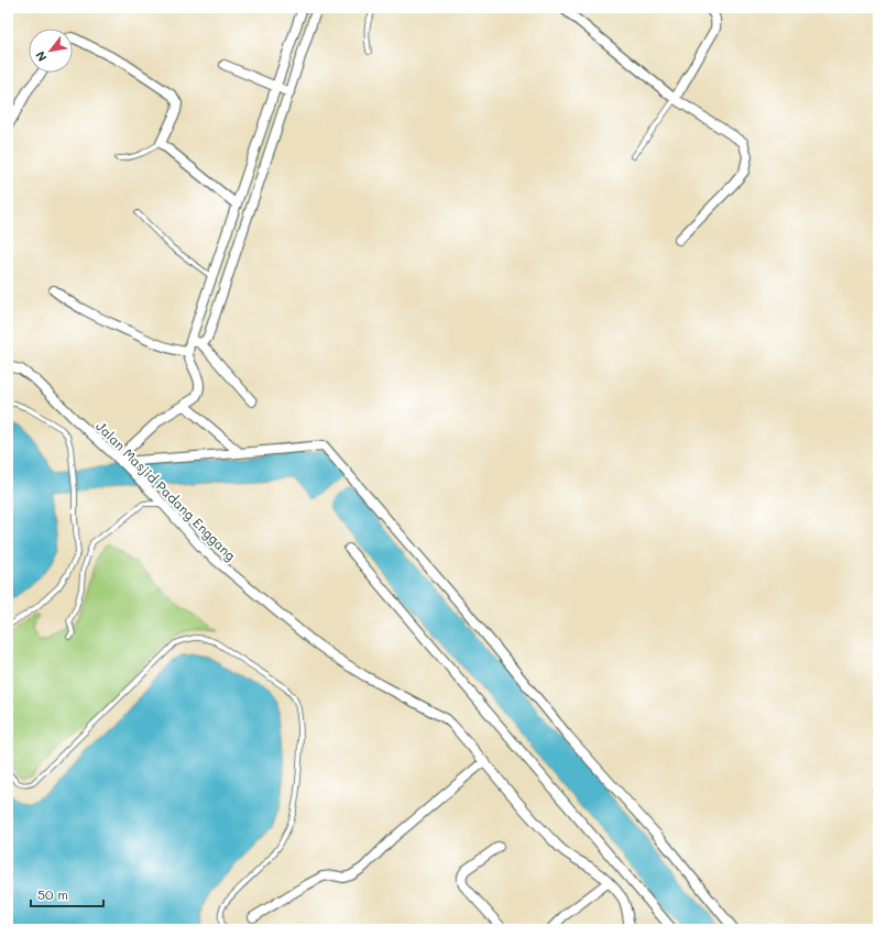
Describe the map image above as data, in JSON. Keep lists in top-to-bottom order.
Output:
{
  "streets": {
    "street": ["Jalan Masjid Padang Enggang"]
  },
  "scale_bar": "50 m",
  "north": "bottom left"
}
